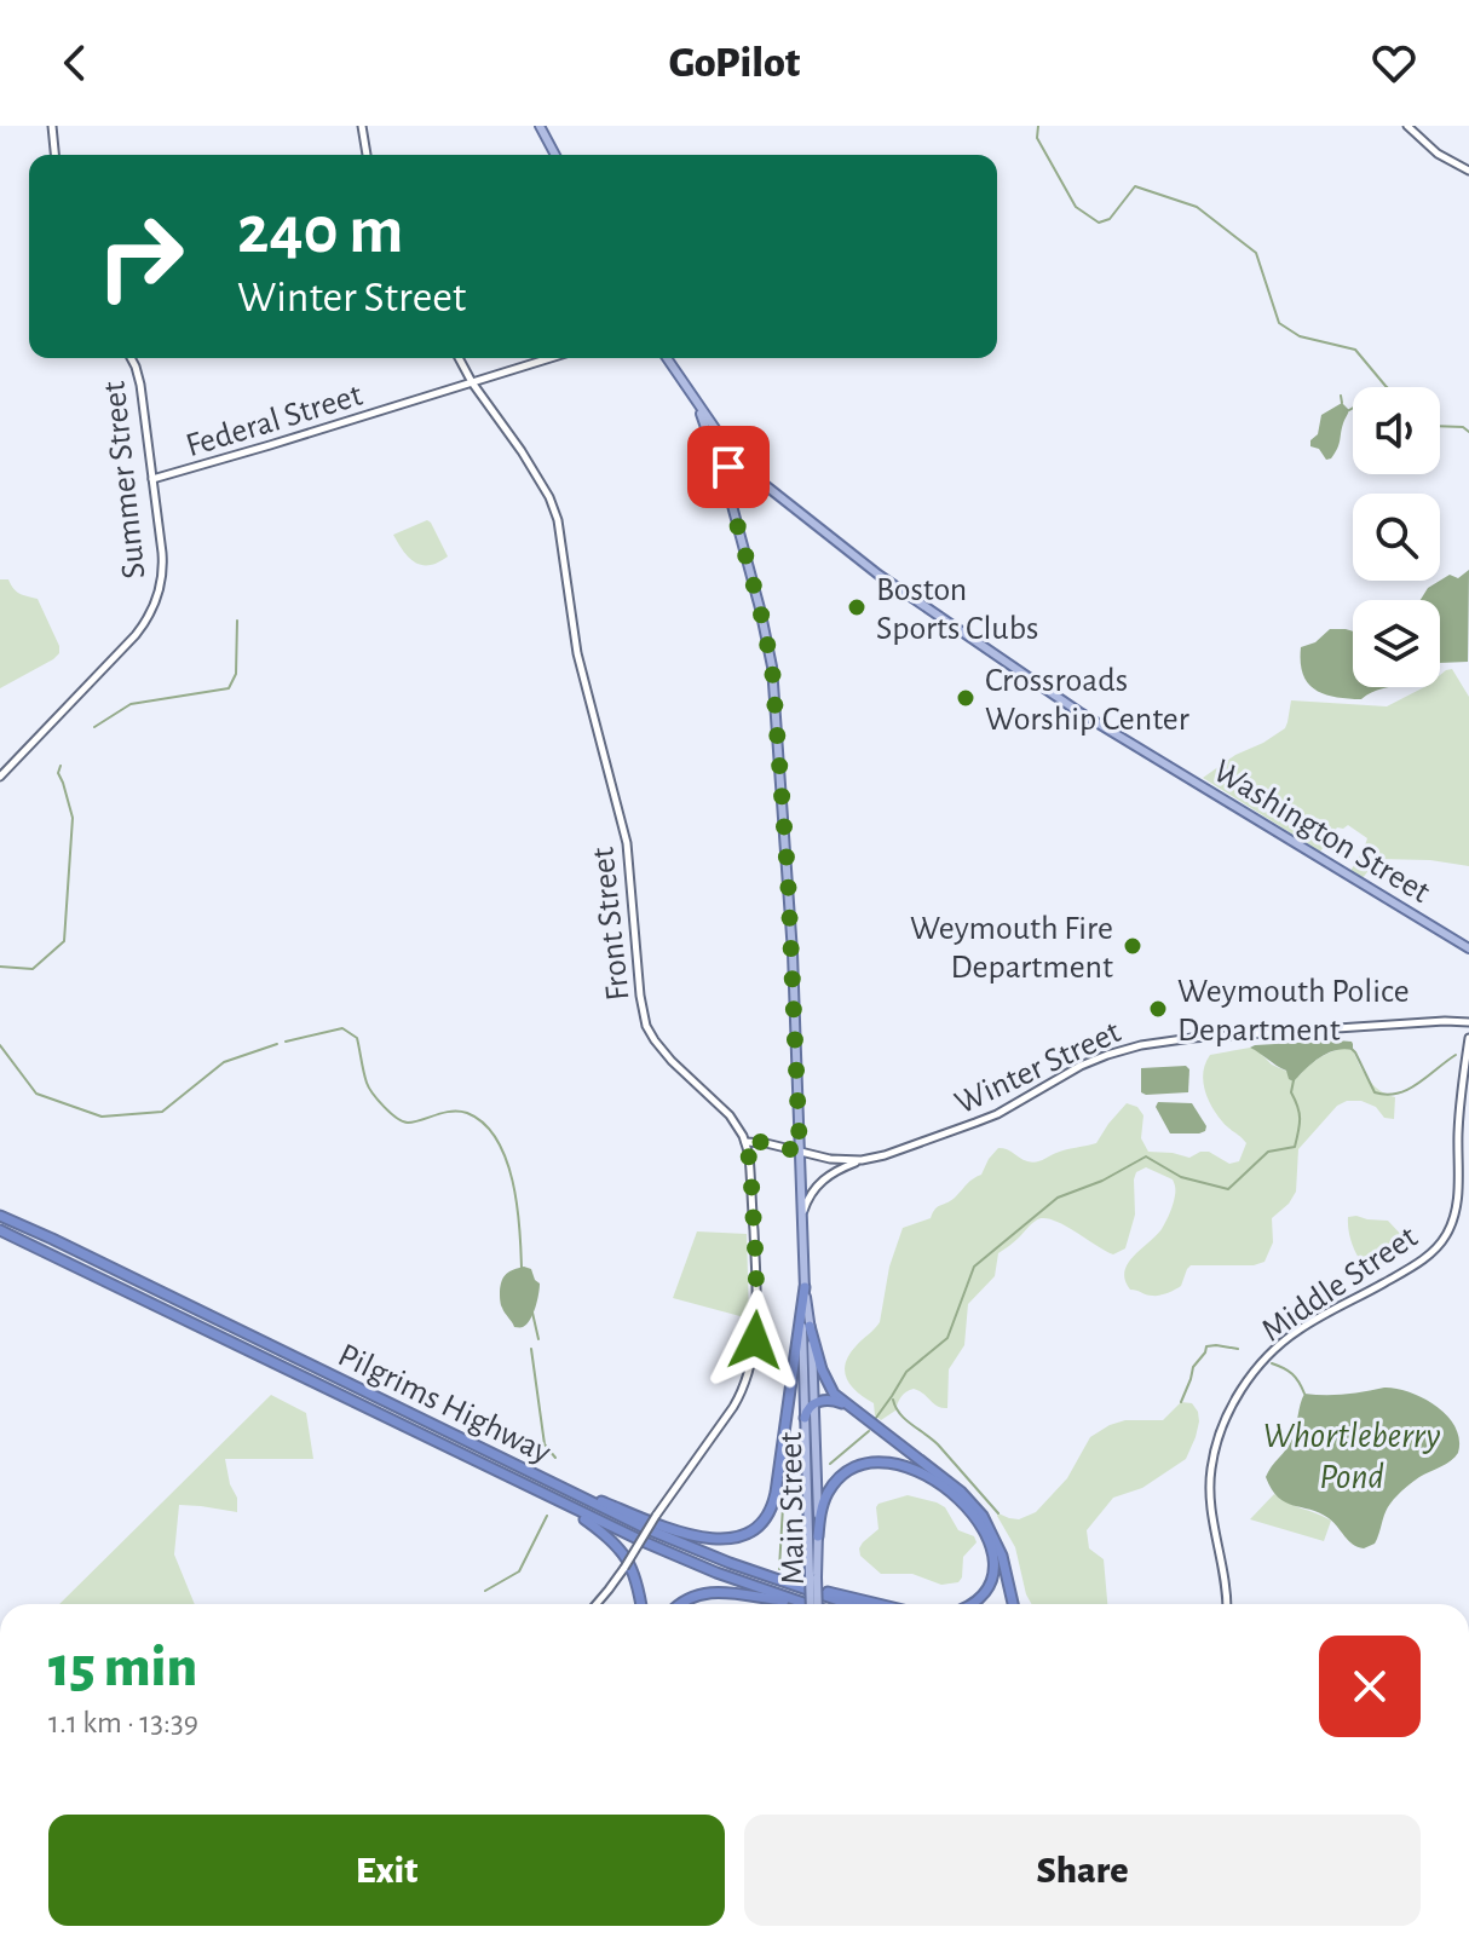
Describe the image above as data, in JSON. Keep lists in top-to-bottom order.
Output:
{
  "streets": {
    "highway": ["Pilgrims Highway"],
    "main road": ["Washington Street", "Main Street"],
    "street": [
      "Federal Street",
      "Summer Street",
      "Front Street",
      "Winter Street",
      "Middle Street"
    ]
  },
  "crossings": [
    ["Federal Street", "Summer Street"],
    ["Federal Street", "Front Street"],
    ["Washington Street", "Main Street"],
    ["Front Street", "Winter Street"],
    ["Winter Street", "Main Street"]
  ],
  "water": ["Whortleberry Pond"],
  "places": [
    "Boston Sports Clubs",
    "Crossroads Worship Center",
    "Weymouth Fire Department",
    "Weymouth Police Department"
  ],
  "page": {
    "header": "GoPilot",
    "turn": ["240 m", "Winter Street"],
    "heading": ["15 min", "1.1 km · 13:39"],
    "buttons": ["Exit", "Share"]
  }
}
